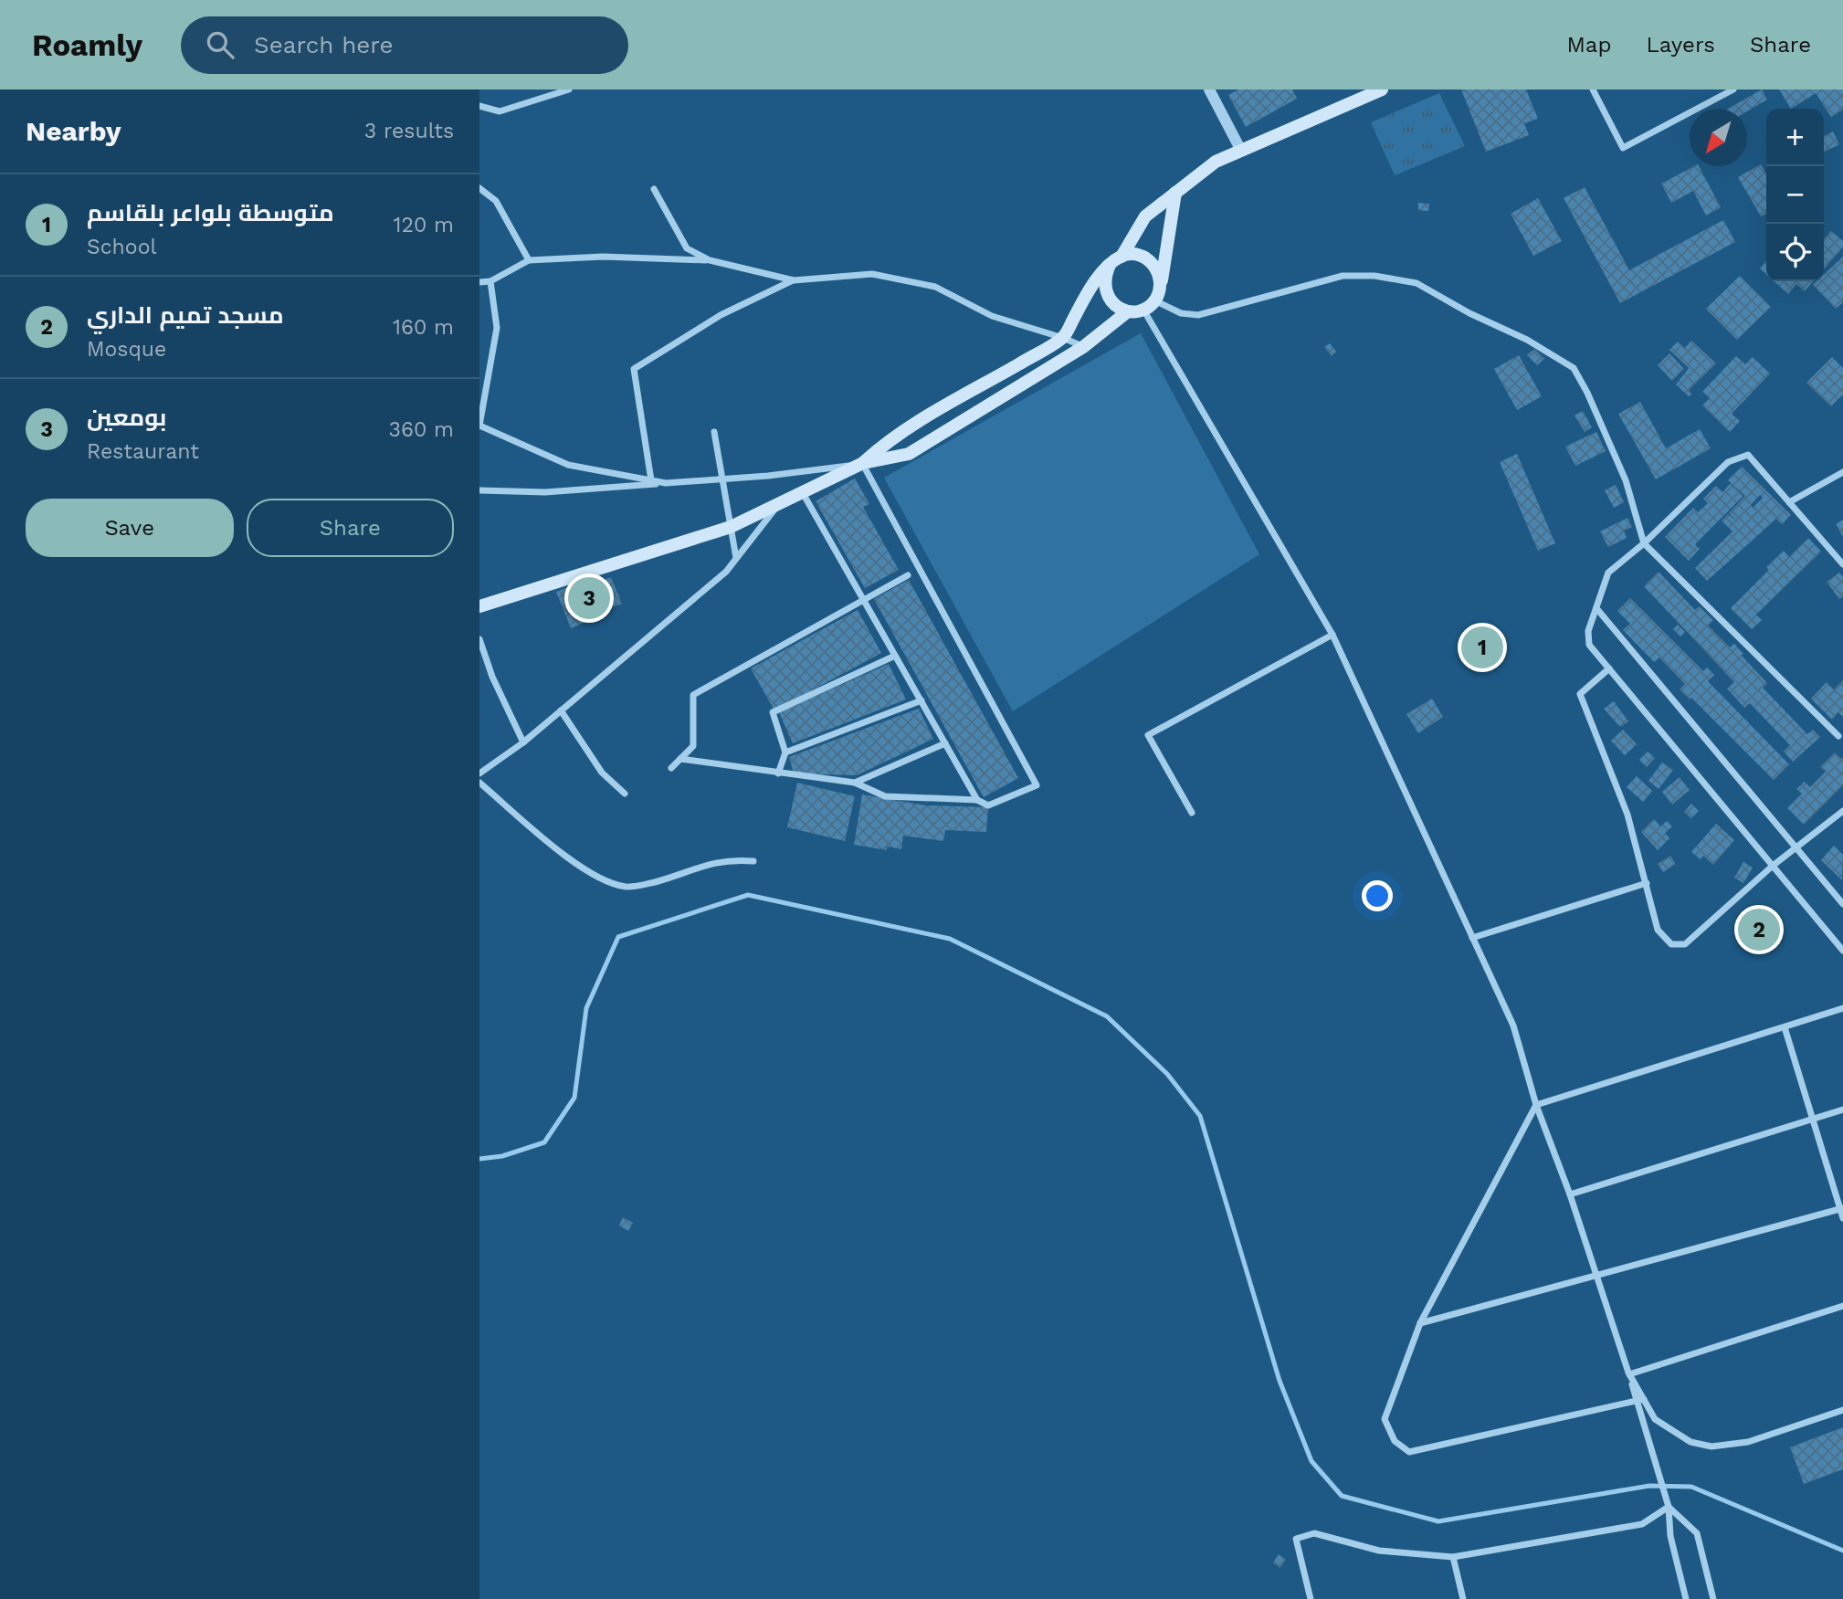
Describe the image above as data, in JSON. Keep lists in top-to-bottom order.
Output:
{
  "north": "bottom left",
  "page": {
    "header": "Roamly",
    "search": "Search here",
    "nav": ["Map", "Layers", "Share"],
    "heading": ["Nearby", "3 results"],
    "map_buttons": ["+", "−"],
    "list": [
      {
        "mark": "1",
        "name": "متوسطة بلواعر بلقاسم",
        "note": "School",
        "value": "120 m"
      },
      {
        "mark": "2",
        "name": "مسجد تميم الداري",
        "note": "Mosque",
        "value": "160 m"
      },
      {
        "mark": "3",
        "name": "بومعين",
        "note": "Restaurant",
        "value": "360 m"
      }
    ],
    "buttons": ["Save", "Share"],
    "pins": ["3", "1", "2"]
  }
}
